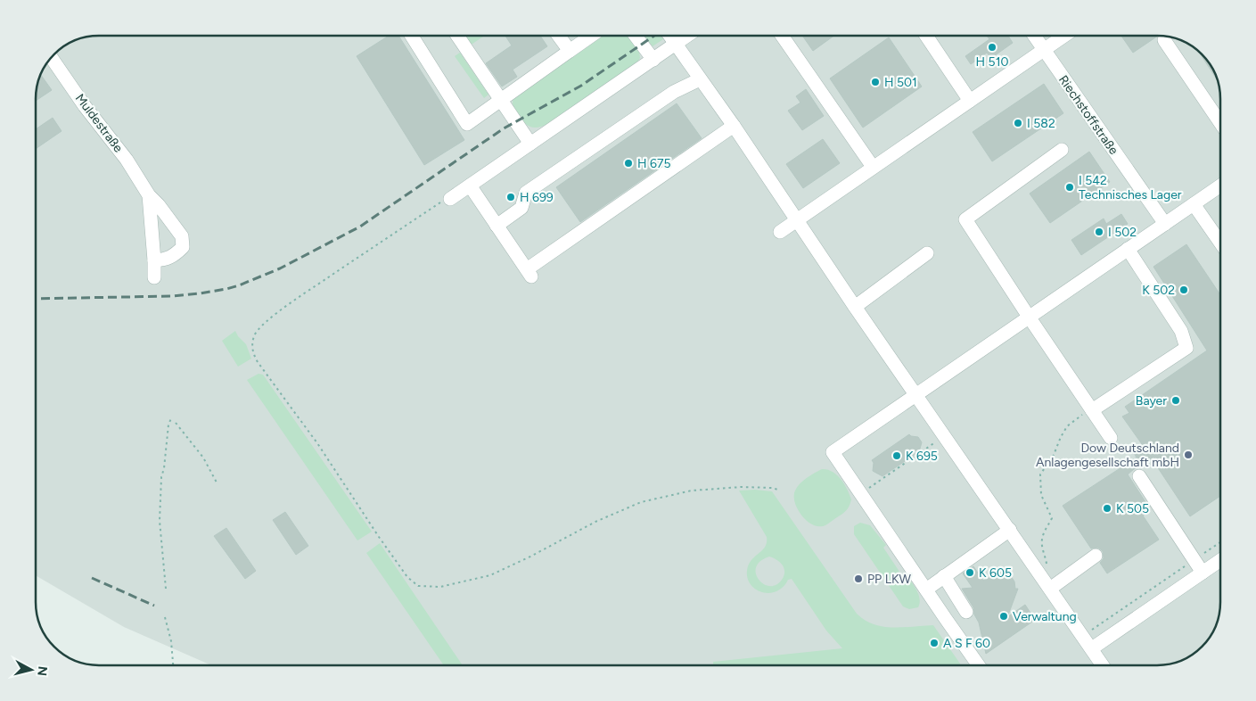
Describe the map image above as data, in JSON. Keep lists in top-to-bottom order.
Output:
{
  "streets": {
    "street": ["Riechstoffstraße", "Muldestraße"]
  },
  "places": [
    "H 510",
    "H 501",
    "I 582",
    "H 675",
    "I 542 Technisches Lager",
    "H 699",
    "I 502",
    "K 502",
    "Bayer",
    "Dow Deutschland Anlagengesellschaft mbH",
    "K 695",
    "K 505",
    "K 605",
    "PP LKW",
    "Verwaltung",
    "A S F 60"
  ],
  "north": "right"
}
